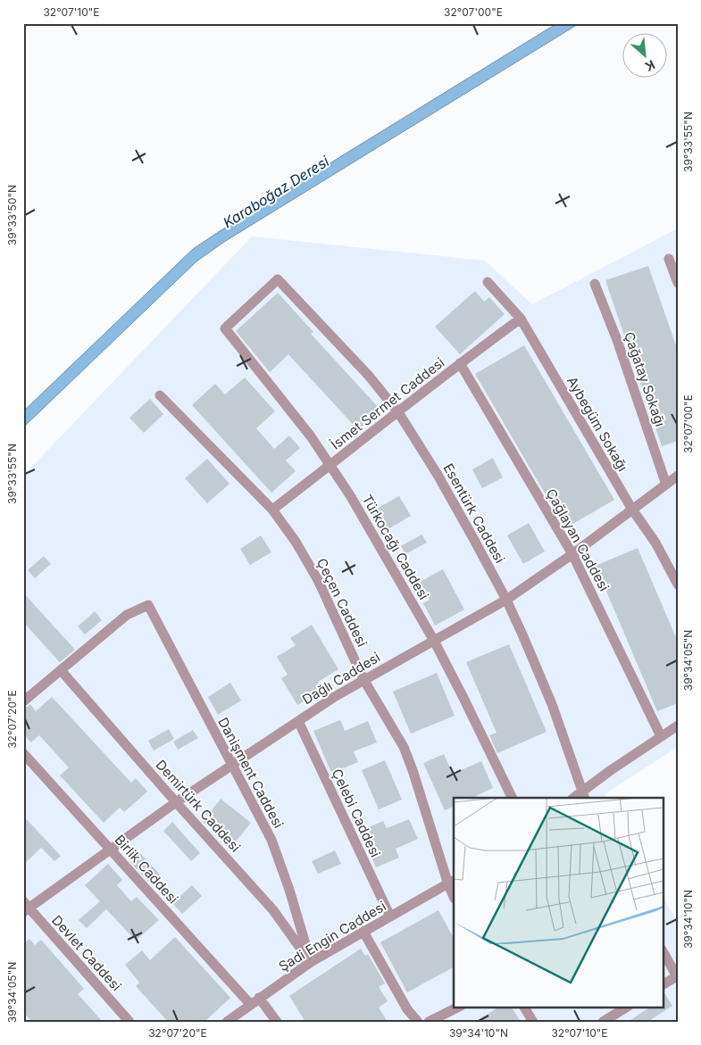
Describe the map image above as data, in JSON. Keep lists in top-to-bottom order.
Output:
{
  "streets": {
    "street": [
      "Çağatay Sokağı",
      "İsmet Sermet Caddesi",
      "Aybegüm Sokağı",
      "Esentürk Caddesi",
      "Çağlayan Caddesi",
      "Türkocağı Caddesi",
      "Çeçen Caddesi",
      "Dağlı Caddesi",
      "Danişment Caddesi",
      "Demirtürk Caddesi",
      "Çelebi Caddesi",
      "Birlik Caddesi",
      "Şadi Engin Caddesi",
      "Devlet Caddesi"
    ]
  },
  "crossings": [
    ["Çağatay Sokağı", "Dağlı Caddesi"],
    ["İsmet Sermet Caddesi", "Aybegüm Sokağı"],
    ["İsmet Sermet Caddesi", "Esentürk Caddesi"],
    ["İsmet Sermet Caddesi", "Çağlayan Caddesi"],
    ["İsmet Sermet Caddesi", "Türkocağı Caddesi"],
    ["İsmet Sermet Caddesi", "Çeçen Caddesi"],
    ["Aybegüm Sokağı", "Dağlı Caddesi"],
    ["Esentürk Caddesi", "Türkocağı Caddesi"],
    ["Esentürk Caddesi", "Dağlı Caddesi"],
    ["Çağlayan Caddesi", "Dağlı Caddesi"],
    ["Türkocağı Caddesi", "Dağlı Caddesi"],
    ["Çeçen Caddesi", "Dağlı Caddesi"],
    ["Çeçen Caddesi", "Şadi Engin Caddesi"],
    ["Dağlı Caddesi", "Danişment Caddesi"],
    ["Dağlı Caddesi", "Demirtürk Caddesi"],
    ["Dağlı Caddesi", "Çelebi Caddesi"],
    ["Dağlı Caddesi", "Birlik Caddesi"],
    ["Dağlı Caddesi", "Devlet Caddesi"],
    ["Danişment Caddesi", "Demirtürk Caddesi"],
    ["Danişment Caddesi", "Şadi Engin Caddesi"],
    ["Demirtürk Caddesi", "Şadi Engin Caddesi"],
    ["Çelebi Caddesi", "Şadi Engin Caddesi"],
    ["Birlik Caddesi", "Şadi Engin Caddesi"]
  ],
  "water": ["Karaboğaz Deresi"],
  "north": "bottom right",
  "coordinates": [
    "32°07'10\"E",
    "32°07'00\"E",
    "39°33'55\"N",
    "39°33'50\"N",
    "39°34'05\"N",
    "32°07'20\"E",
    "39°34'10\"N"
  ]
}
